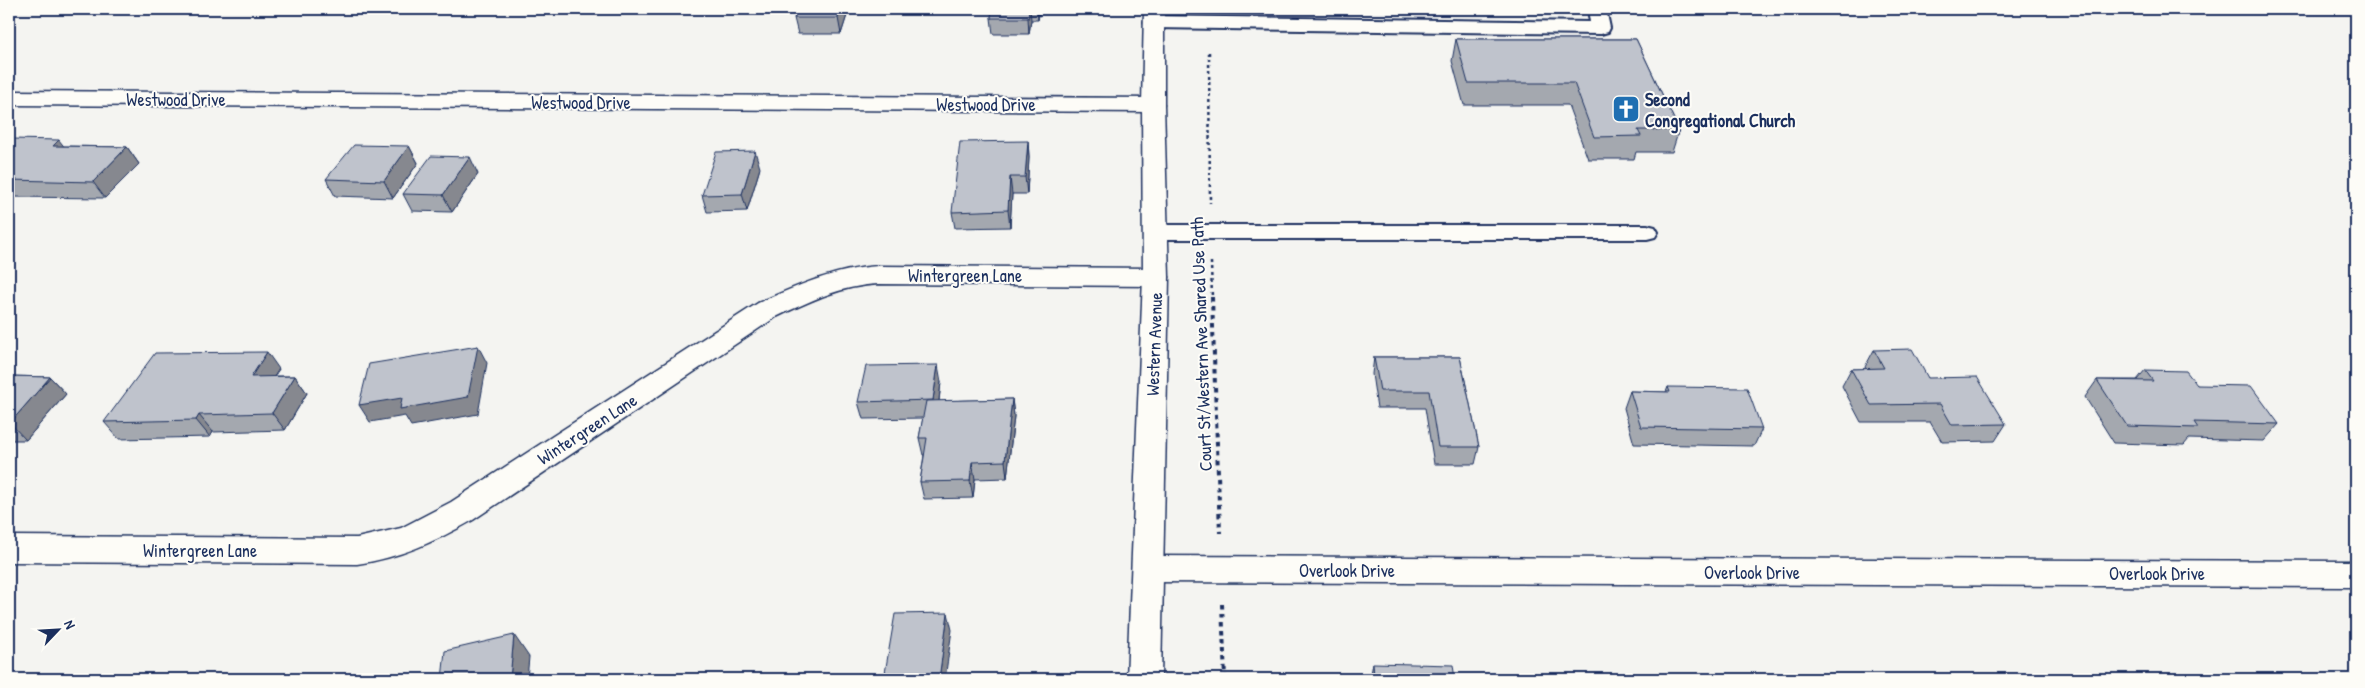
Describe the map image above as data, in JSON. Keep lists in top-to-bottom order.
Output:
{
  "streets": {
    "street": [
      "Westwood Drive",
      "Wintergreen Lane",
      "Western Avenue",
      "Overlook Drive"
    ],
    "path": ["Court St/Western Ave Shared Use Path"]
  },
  "crossings": [
    ["Westwood Drive", "Western Avenue"],
    ["Wintergreen Lane", "Western Avenue"],
    ["Western Avenue", "Overlook Drive"],
    ["Court St/Western Ave Shared Use Path", "Overlook Drive"]
  ],
  "places": {
    "church": ["Second Congregational Church"]
  },
  "north": "top right"
}
